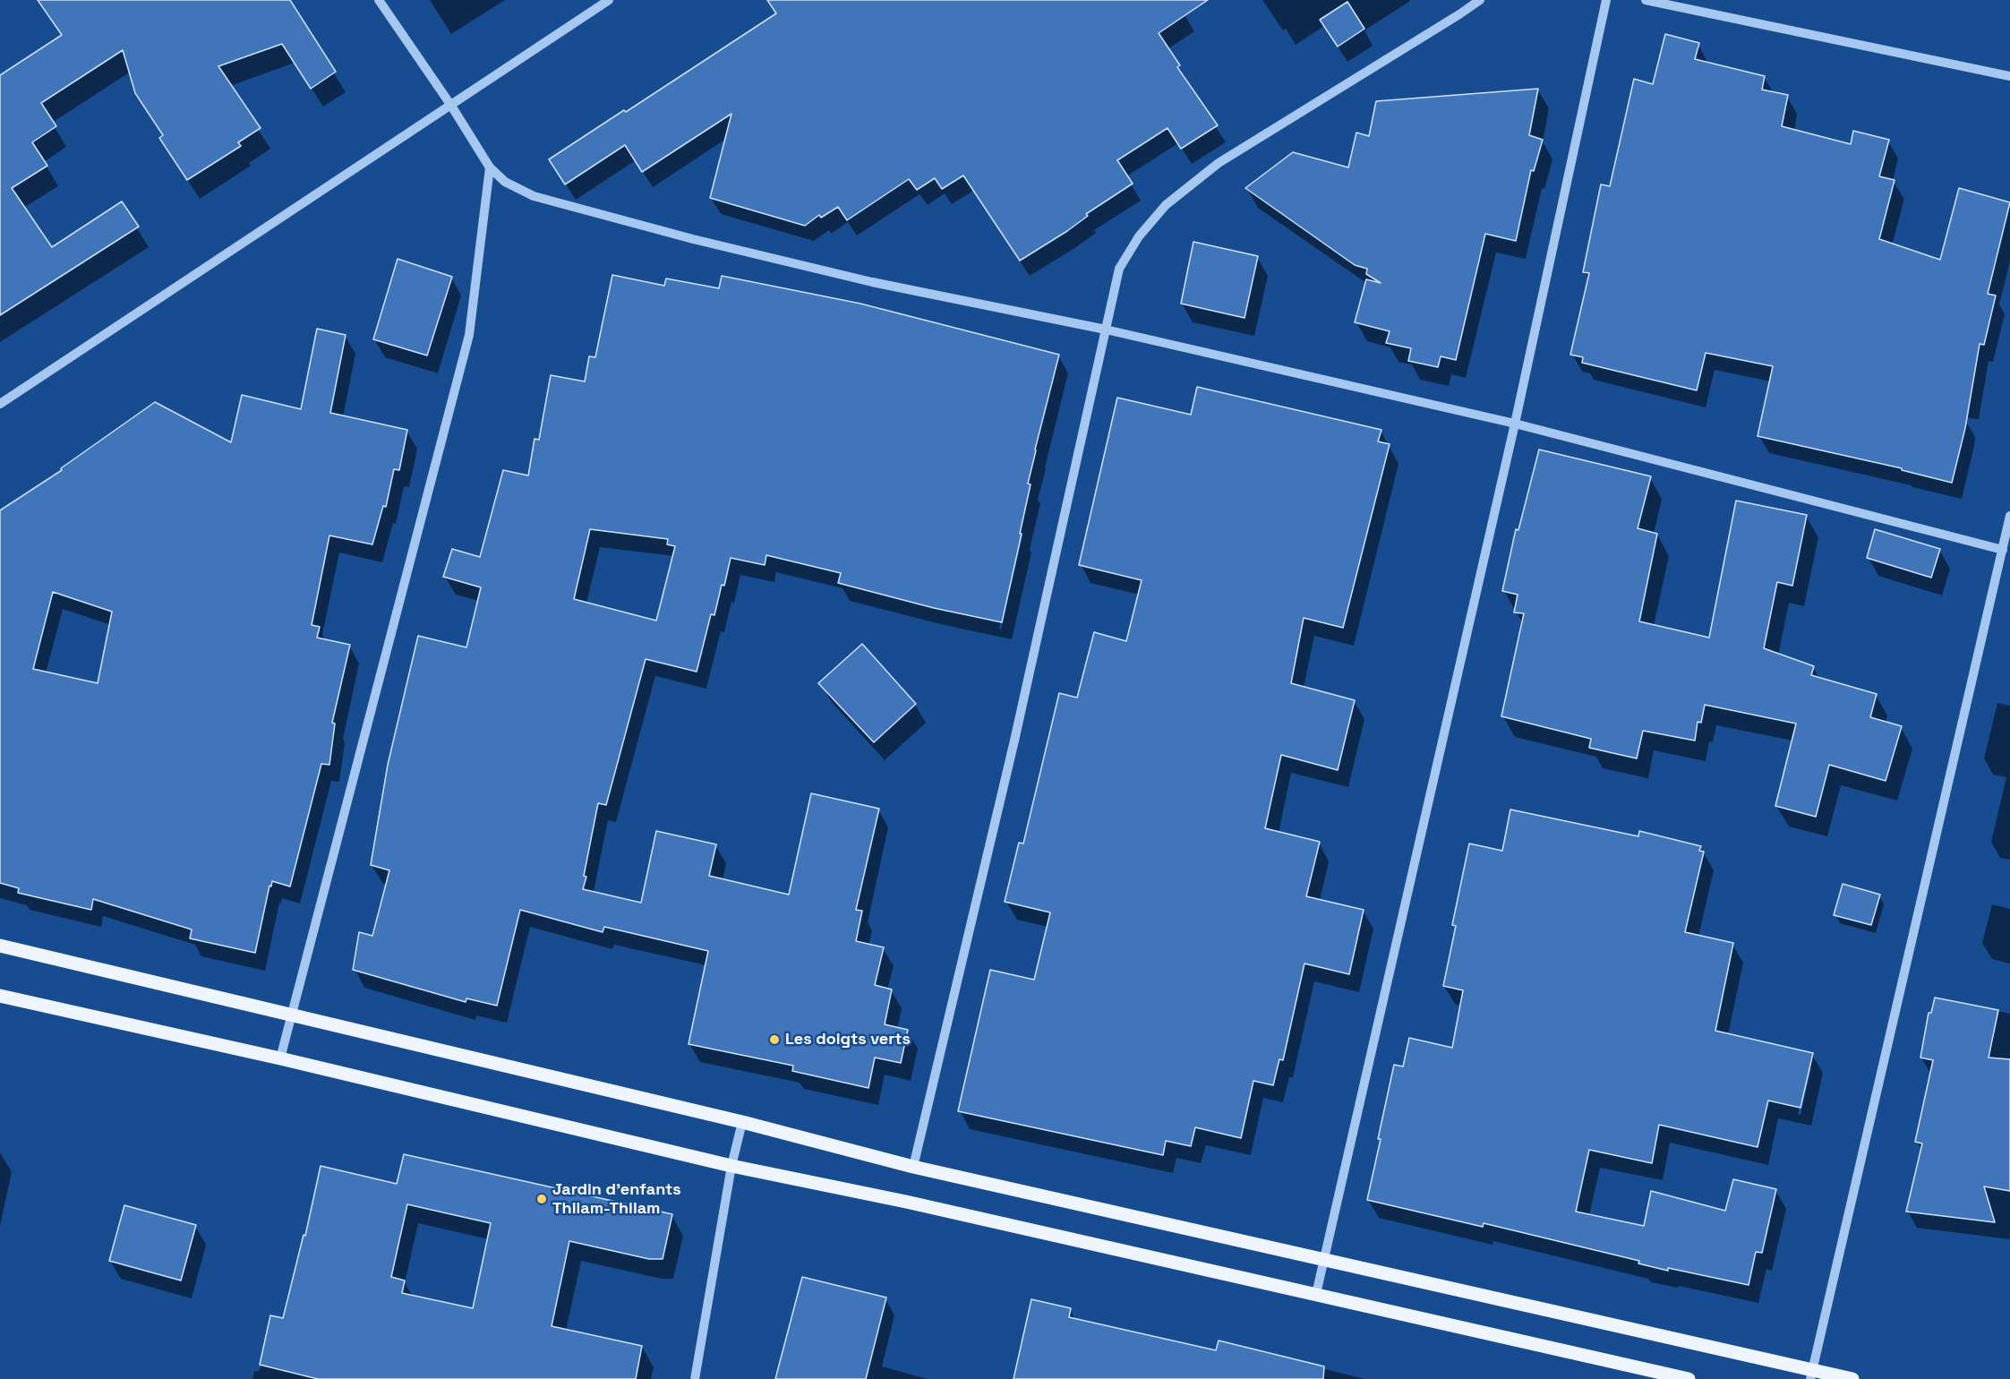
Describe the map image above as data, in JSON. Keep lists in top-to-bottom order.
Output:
{
  "places": ["Les doigts verts", "Jardin d'enfants Thilam-Thilam"]
}
